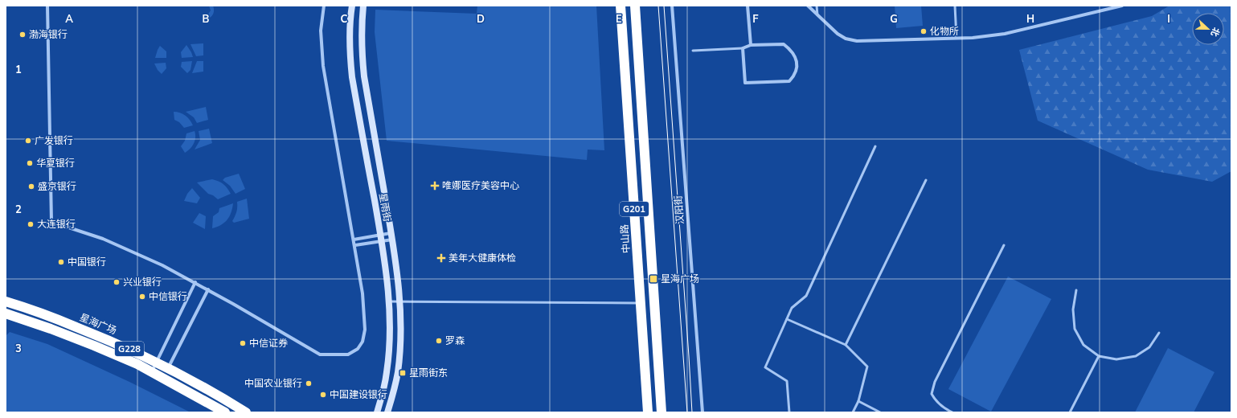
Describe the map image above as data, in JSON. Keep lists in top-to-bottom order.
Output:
{
  "streets": {
    "highway": [
      "G201",
      "中山路",
      "星海广场",
      "G228"
    ],
    "street": ["星雨街", "汉阳街"]
  },
  "places": {
    "other": [
      "化物所",
      "渤海银行",
      "广发银行",
      "华夏银行",
      "盛京银行",
      "大连银行",
      "中国银行",
      "兴业银行",
      "中信银行",
      "罗森",
      "中信证券",
      "中国农业银行",
      "中国建设银行"
    ],
    "health": ["唯娜医疗美容中心", "美年大健康体检"],
    "transit": ["星海广场", "星雨街东"]
  },
  "north": "right",
  "grid": {
    "columns": [
      "A",
      "B",
      "C",
      "D",
      "E",
      "F",
      "G",
      "H",
      "I"
    ],
    "rows": ["1", "2", "3"]
  }
}
